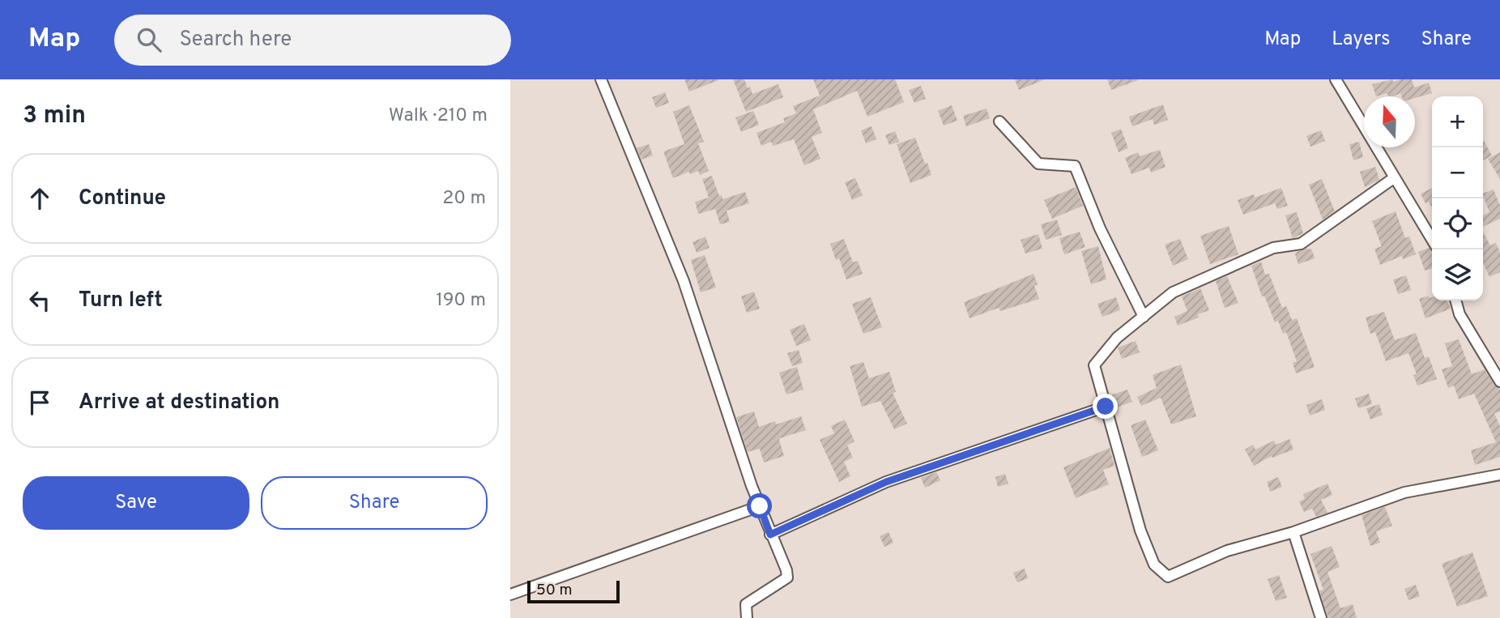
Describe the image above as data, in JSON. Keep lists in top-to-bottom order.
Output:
{
  "scale_bar": "50 m",
  "north": "top",
  "page": {
    "header": "Map",
    "search": "Search here",
    "nav": ["Map", "Layers", "Share"],
    "heading": ["3 min", "Walk · 210 m"],
    "map_buttons": ["+", "−"],
    "list": [
      ["Continue", "20 m"],
      ["Turn left", "190 m"],
      "Arrive at destination"
    ],
    "buttons": ["Save", "Share"],
    "scale": "50 m"
  }
}
